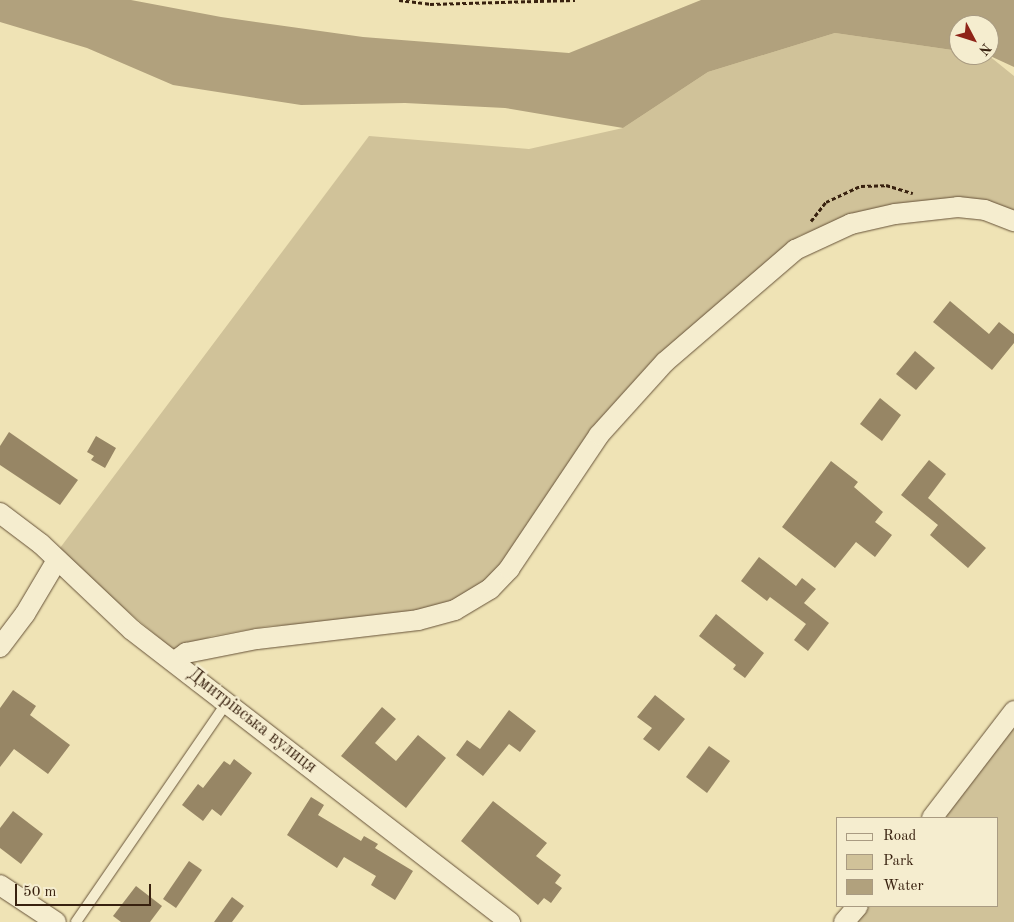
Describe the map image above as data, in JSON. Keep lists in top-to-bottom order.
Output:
{
  "streets": {
    "street": ["Дмитрівська вулиця"]
  },
  "legend": ["Road", "Park", "Water"],
  "scale_bar": "50 m",
  "north": "bottom right"
}
